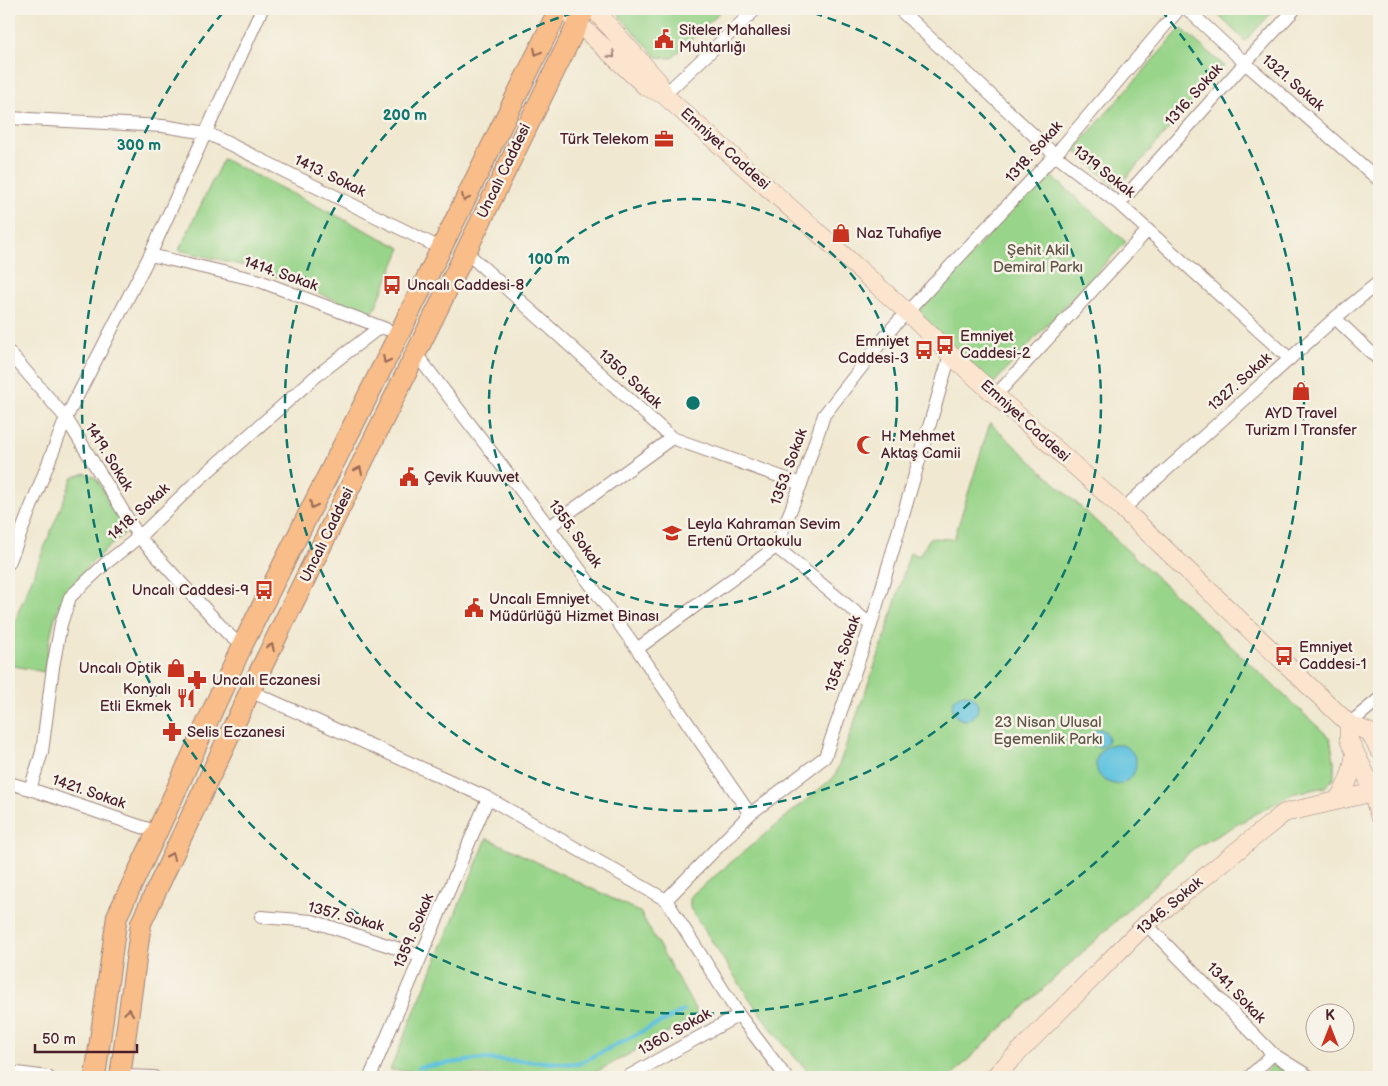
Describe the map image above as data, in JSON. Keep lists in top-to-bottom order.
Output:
{
  "streets": {
    "main road": ["Uncalı Caddesi"],
    "street": [
      "1321. Sokak",
      "1316. Sokak",
      "Emniyet Caddesi",
      "1318. Sokak",
      "1319 Sokak",
      "1413. Sokak",
      "1414. Sokak",
      "1350. Sokak",
      "1327. Sokak",
      "1419. Sokak",
      "1353. Sokak",
      "1418. Sokak",
      "1355. Sokak",
      "1354. Sokak",
      "1421. Sokak",
      "1346. Sokak",
      "1357. Sokak",
      "1359. Sokak",
      "1341. Sokak",
      "1360. Sokak"
    ]
  },
  "crossings": [
    ["1321. Sokak", "1316. Sokak"],
    ["1316. Sokak", "1319 Sokak"],
    ["Emniyet Caddesi", "1318. Sokak"],
    ["Emniyet Caddesi", "Uncalı Caddesi"],
    ["Emniyet Caddesi", "1327. Sokak"],
    ["Emniyet Caddesi", "1353. Sokak"],
    ["Emniyet Caddesi", "1354. Sokak"],
    ["1318. Sokak", "1319 Sokak"],
    ["1318. Sokak", "1353. Sokak"],
    ["Uncalı Caddesi", "1413. Sokak"],
    ["Uncalı Caddesi", "1414. Sokak"],
    ["Uncalı Caddesi", "1350. Sokak"],
    ["Uncalı Caddesi", "1419. Sokak"],
    ["Uncalı Caddesi", "1418. Sokak"],
    ["Uncalı Caddesi", "1355. Sokak"],
    ["Uncalı Caddesi", "1421. Sokak"],
    ["1319 Sokak", "1327. Sokak"],
    ["1414. Sokak", "1418. Sokak"],
    ["1350. Sokak", "1353. Sokak"],
    ["1419. Sokak", "1418. Sokak"],
    ["1418. Sokak", "1421. Sokak"],
    ["1355. Sokak", "1354. Sokak"],
    ["1346. Sokak", "1341. Sokak"],
    ["1357. Sokak", "1359. Sokak"]
  ],
  "parks": ["Şehit Akil Demiral Parkı", "23 Nisan Ulusal Egemenlik Parkı"],
  "places": {
    "public building": ["Siteler Mahallesi Muhtarlığı", "Çevik Kuuvvet", "Uncalı Emniyet Müdürlüğü Hizmet Binası"],
    "office": ["Türk Telekom"],
    "shop": ["Naz Tuhafiye", "AYD Travel Turizm | Transfer", "Uncalı Optik"],
    "bus stop": [
      "Uncalı Caddesi-8",
      "Emniyet Caddesi-2",
      "Emniyet Caddesi-3",
      "Uncalı Caddesi-9",
      "Emniyet Caddesi-1"
    ],
    "mosque": ["H. Mehmet Aktaş Camii"],
    "school or university": ["Leyla Kahraman Sevim Ertenü Ortaokulu"],
    "pharmacy": ["Uncalı Eczanesi", "Selis Eczanesi"],
    "restaurant": ["Konyalı Etli Ekmek"]
  },
  "scale_bar": "50 m",
  "north": "top",
  "rings": ["200 m", "300 m", "100 m"]
}
